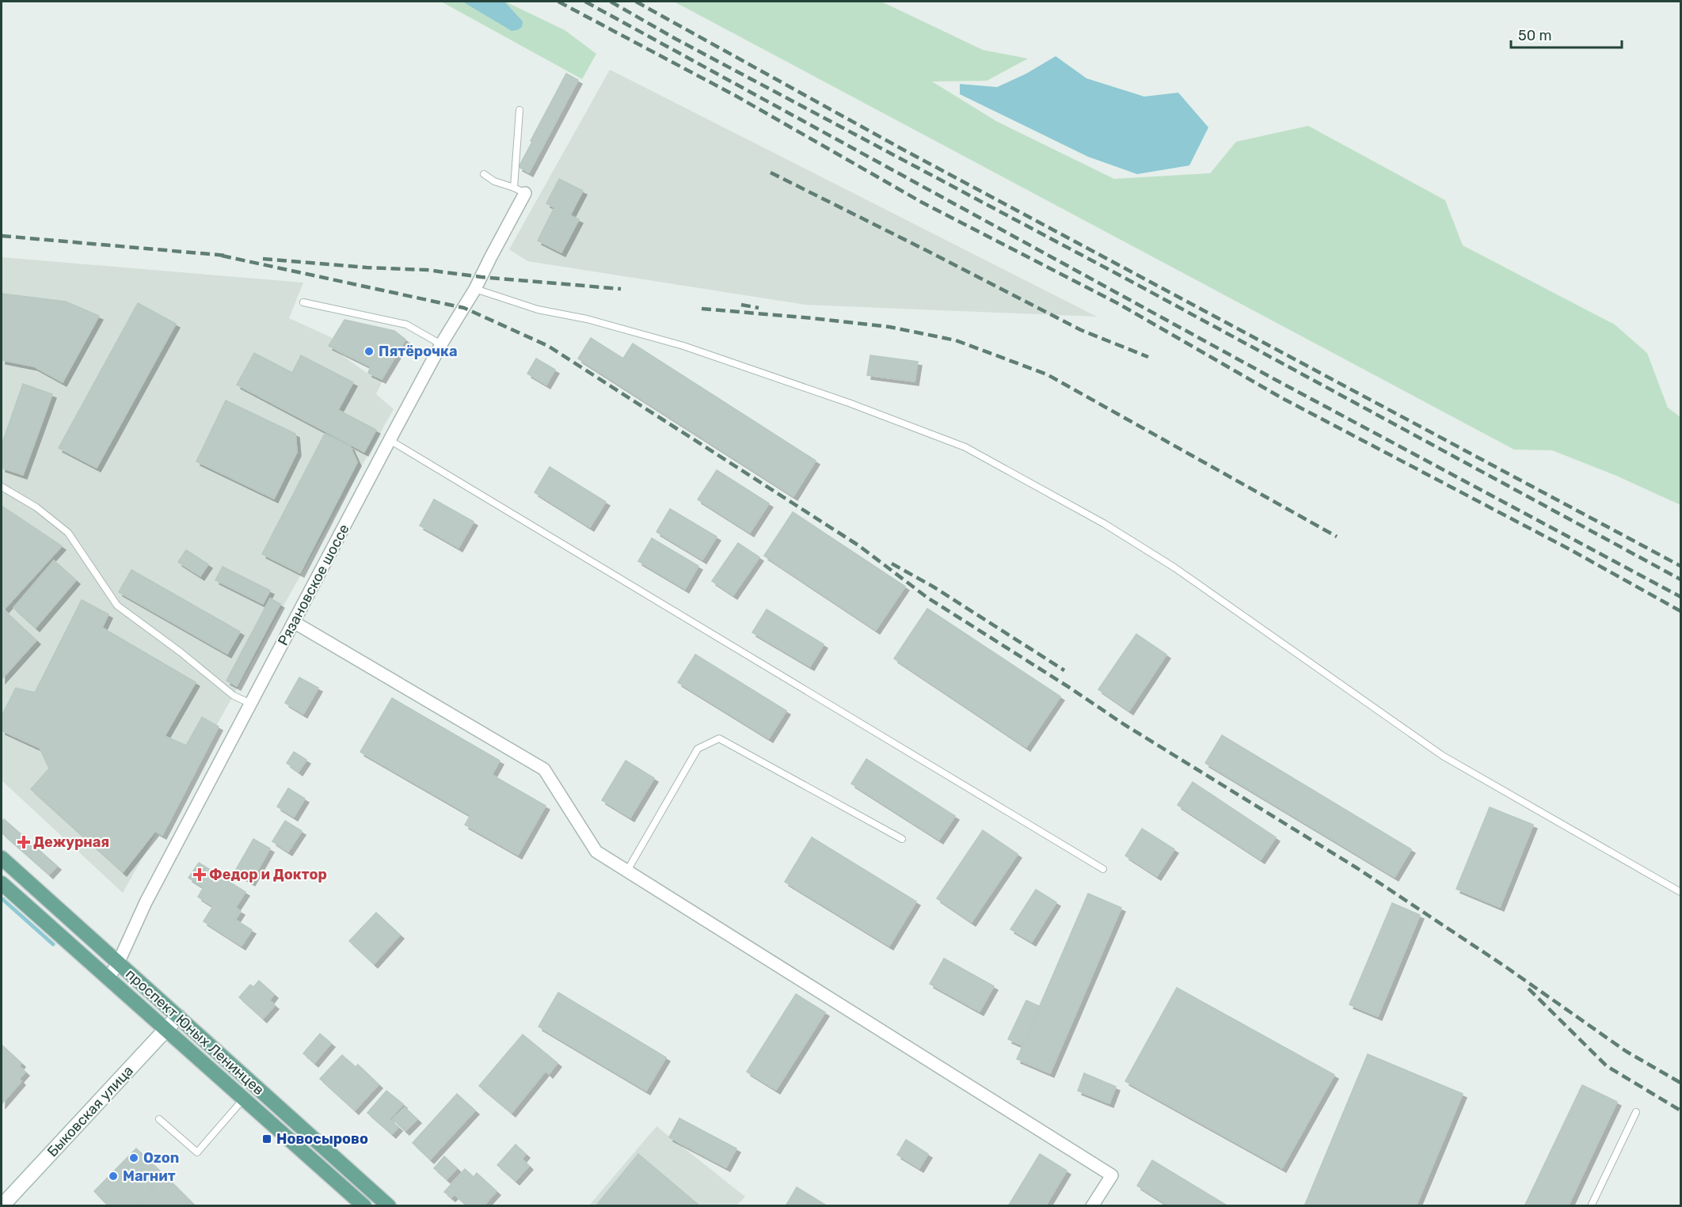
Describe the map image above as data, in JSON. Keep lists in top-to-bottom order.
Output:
{
  "streets": {
    "main road": ["проспект Юных Ленинцев"],
    "street": ["Рязановское шоссе", "Быковская улица"]
  },
  "crossings": [
    ["Рязановское шоссе", "проспект Юных Ленинцев"],
    ["проспект Юных Ленинцев", "Быковская улица"]
  ],
  "places": {
    "other": ["Пятёрочка", "Ozon", "Магнит"],
    "health": ["Дежурная", "Федор и Доктор"],
    "transit": ["Новосырово"]
  },
  "scale_bar": "50 m"
}
